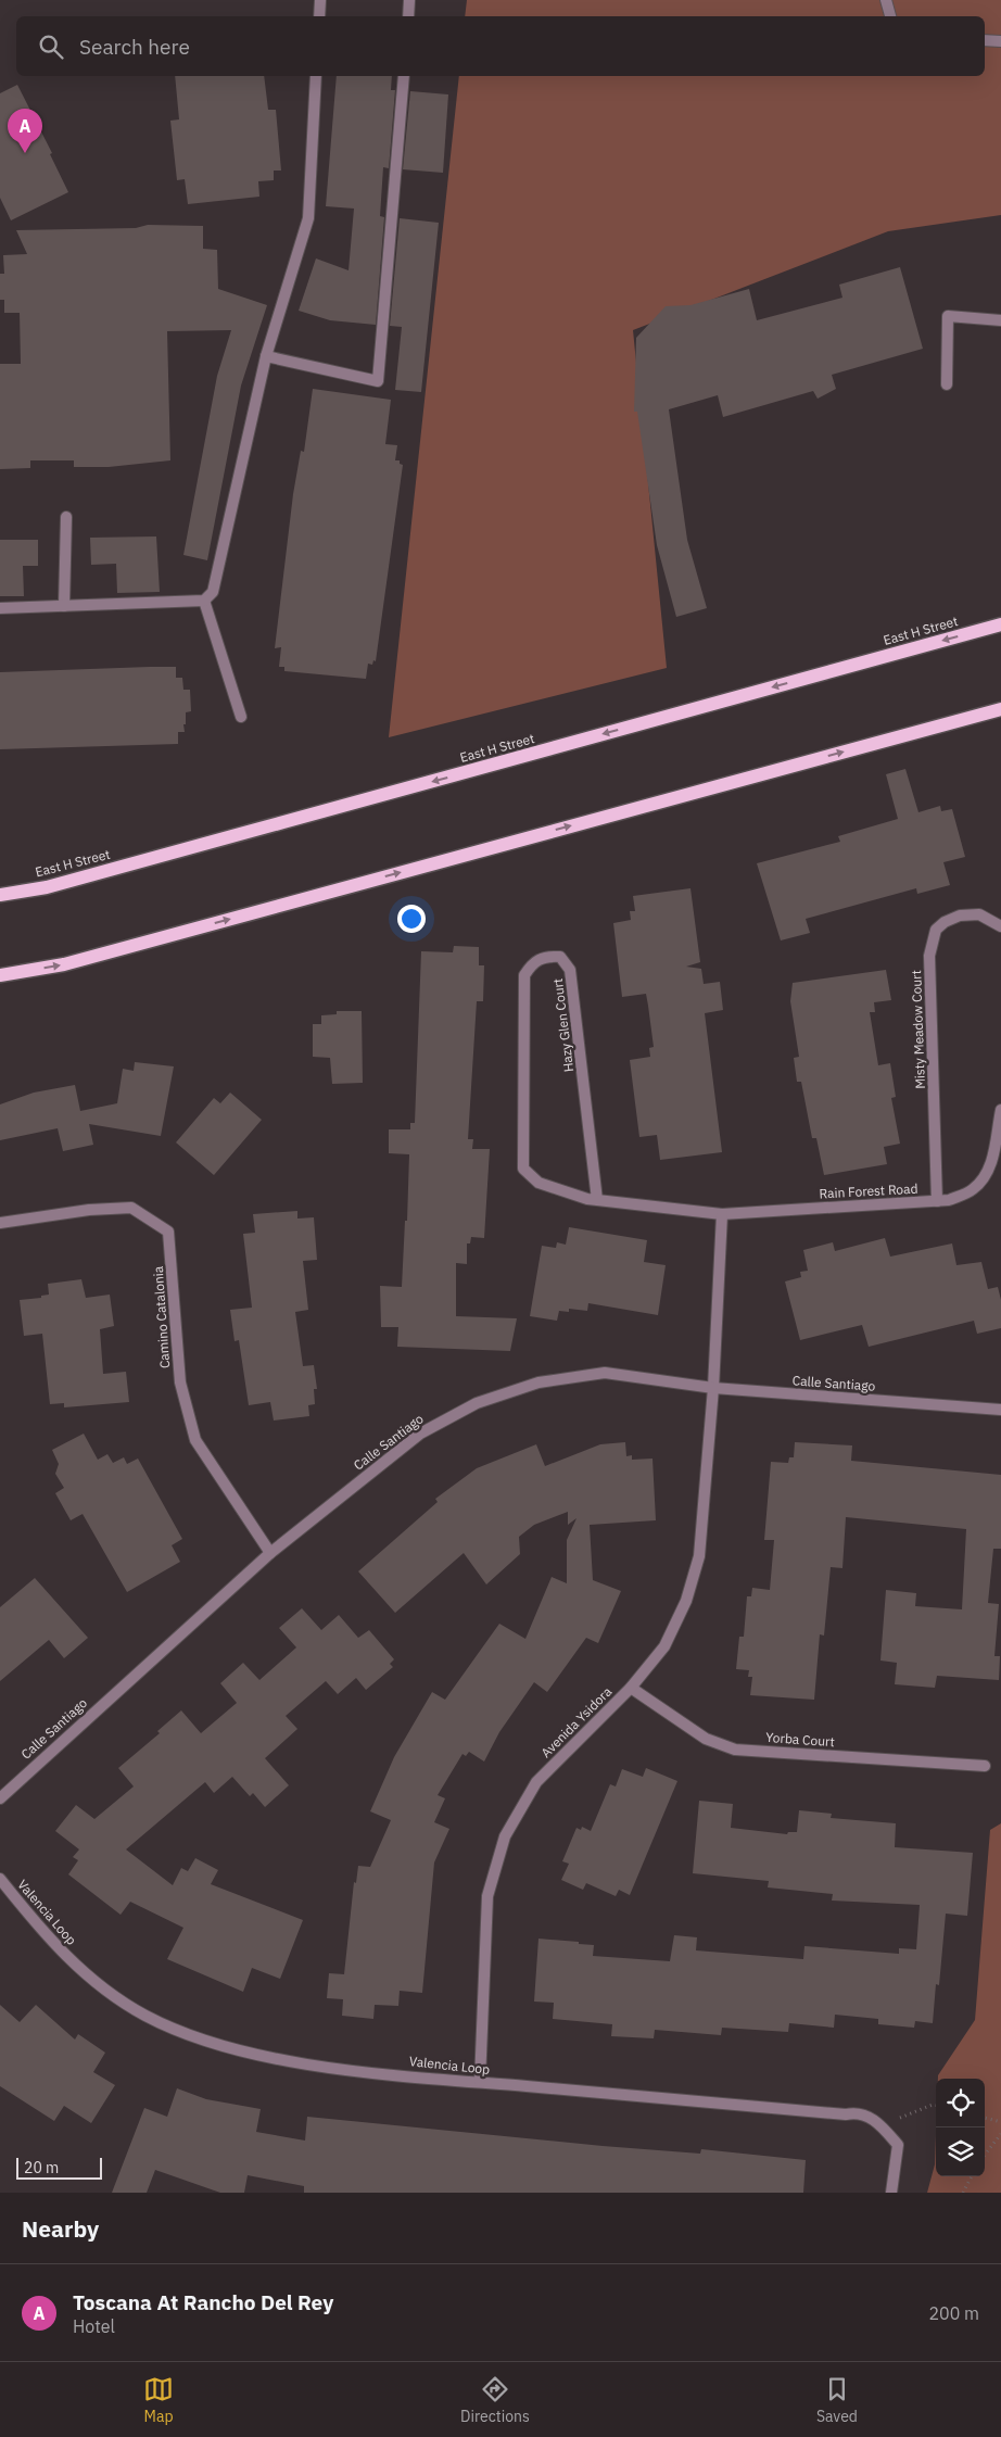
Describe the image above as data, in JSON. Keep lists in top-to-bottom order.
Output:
{
  "streets": {
    "main road": ["East H Street"],
    "street": [
      "Hazy Glen Court",
      "Misty Meadow Court",
      "Rain Forest Road",
      "Camino Catalonia",
      "Calle Santiago",
      "Avenida Ysidora",
      "Yorba Court",
      "Valencia Loop"
    ]
  },
  "crossings": [
    ["Hazy Glen Court", "Rain Forest Road"],
    ["Misty Meadow Court", "Rain Forest Road"],
    ["Camino Catalonia", "Calle Santiago"],
    ["Calle Santiago", "Avenida Ysidora"],
    ["Avenida Ysidora", "Yorba Court"],
    ["Avenida Ysidora", "Valencia Loop"]
  ],
  "scale_bar": "20 m",
  "page": {
    "search": "Search here",
    "pins": "A",
    "scale": "20 m",
    "heading": "Nearby",
    "list": [
      {
        "mark": "A",
        "name": "Toscana At Rancho Del Rey",
        "note": "Hotel",
        "value": "200 m"
      }
    ],
    "nav": ["Map", "Directions", "Saved"]
  }
}
